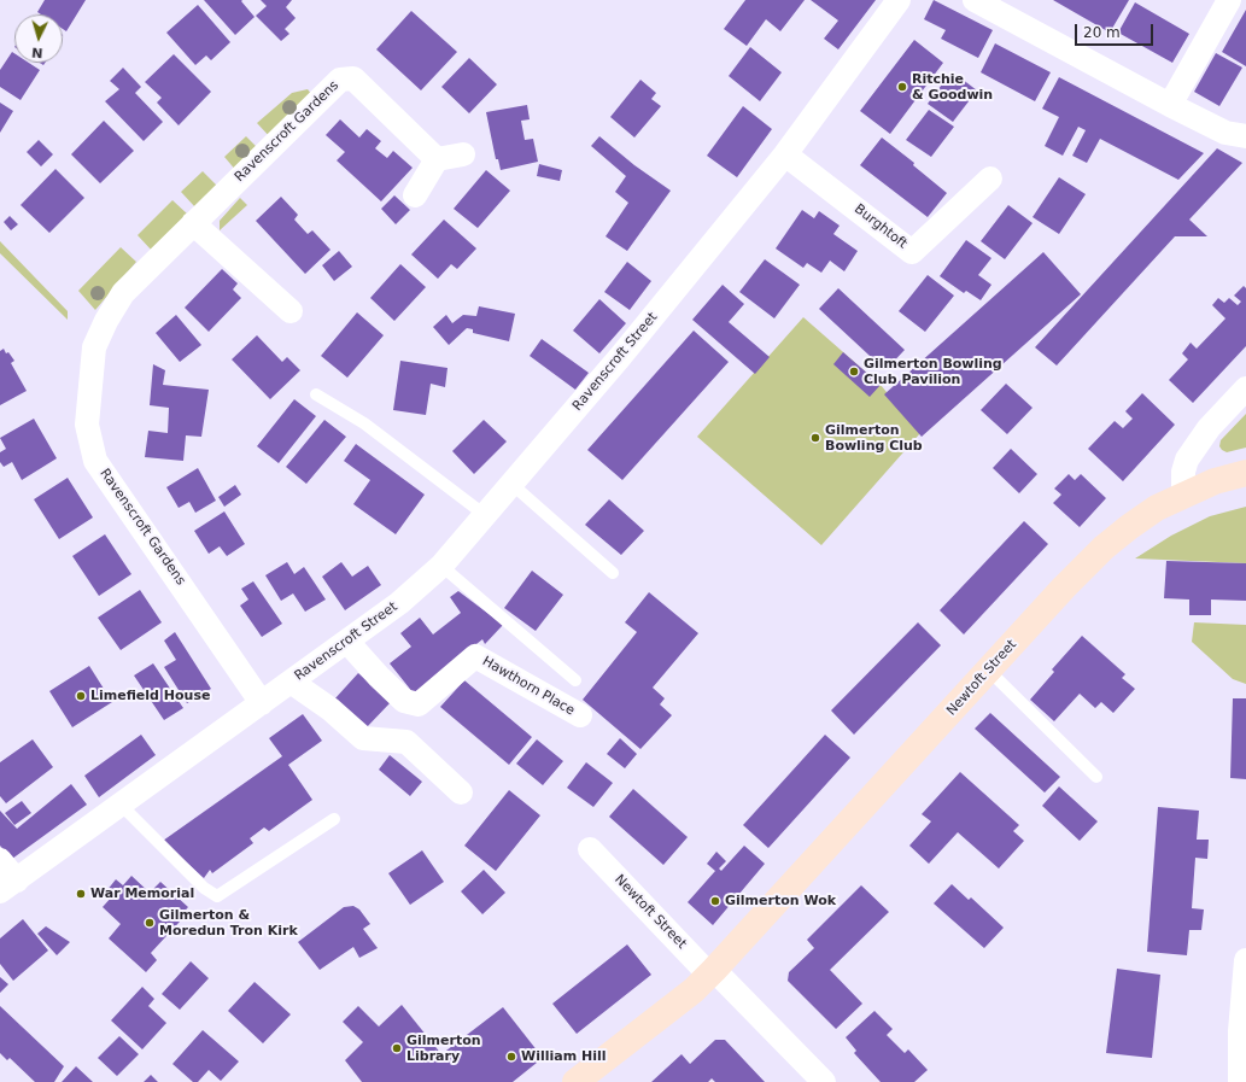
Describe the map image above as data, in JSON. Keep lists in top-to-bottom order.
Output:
{
  "streets": {
    "main road": ["Newtoft Street"],
    "street": [
      "Ravenscroft Gardens",
      "Burghtoft",
      "Ravenscroft Street",
      "Hawthorn Place"
    ]
  },
  "crossings": [
    ["Ravenscroft Gardens", "Ravenscroft Street"],
    ["Burghtoft", "Ravenscroft Street"],
    ["Ravenscroft Street", "Hawthorn Place"]
  ],
  "places": [
    "Ritchie & Goodwin",
    "Gilmerton Bowling Club Pavilion",
    "Gilmerton Bowling Club",
    "Limefield House",
    "War Memorial",
    "Gilmerton Wok",
    "Gilmerton & Moredun Tron Kirk",
    "Gilmerton Library",
    "William Hill"
  ],
  "scale_bar": "20 m",
  "north": "bottom"
}
